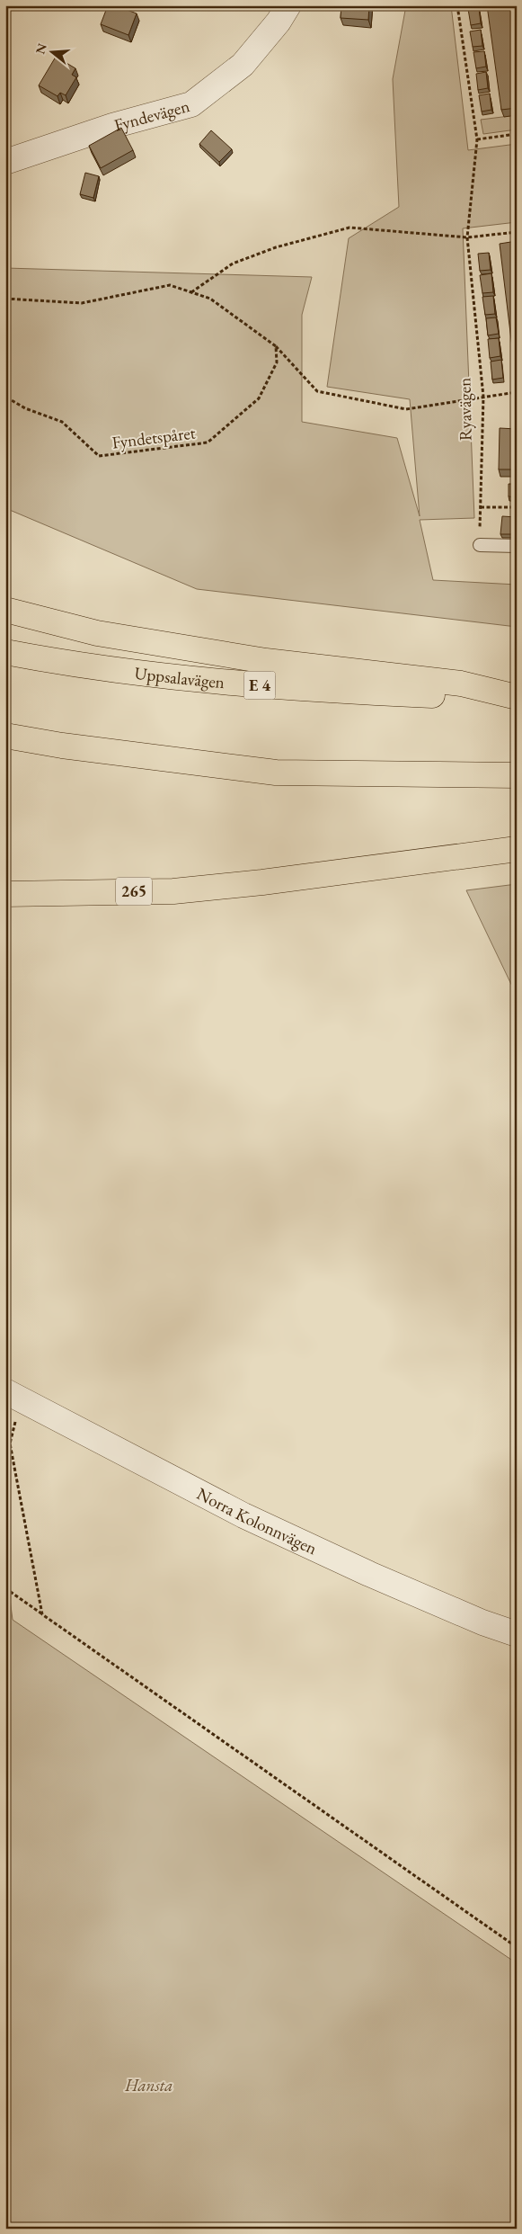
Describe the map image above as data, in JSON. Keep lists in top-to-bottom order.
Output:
{
  "streets": {
    "highway": ["Uppsalavägen", "E 4", "265"],
    "street": ["Fyndevägen", "Norra Kolonnvägen"],
    "path": ["Ryavägen", "Fyndetspåret"]
  },
  "parks": ["Hansta"],
  "north": "left"
}
